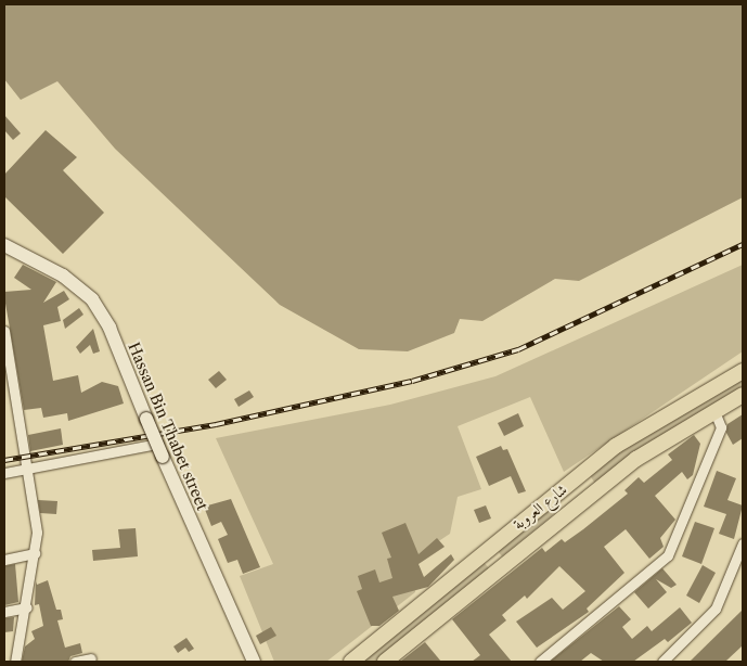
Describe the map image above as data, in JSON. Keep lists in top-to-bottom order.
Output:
{
  "streets": {
    "main road": ["شارع العروبة"],
    "street": ["Hassan Bin Thabet street"]
  }
}
